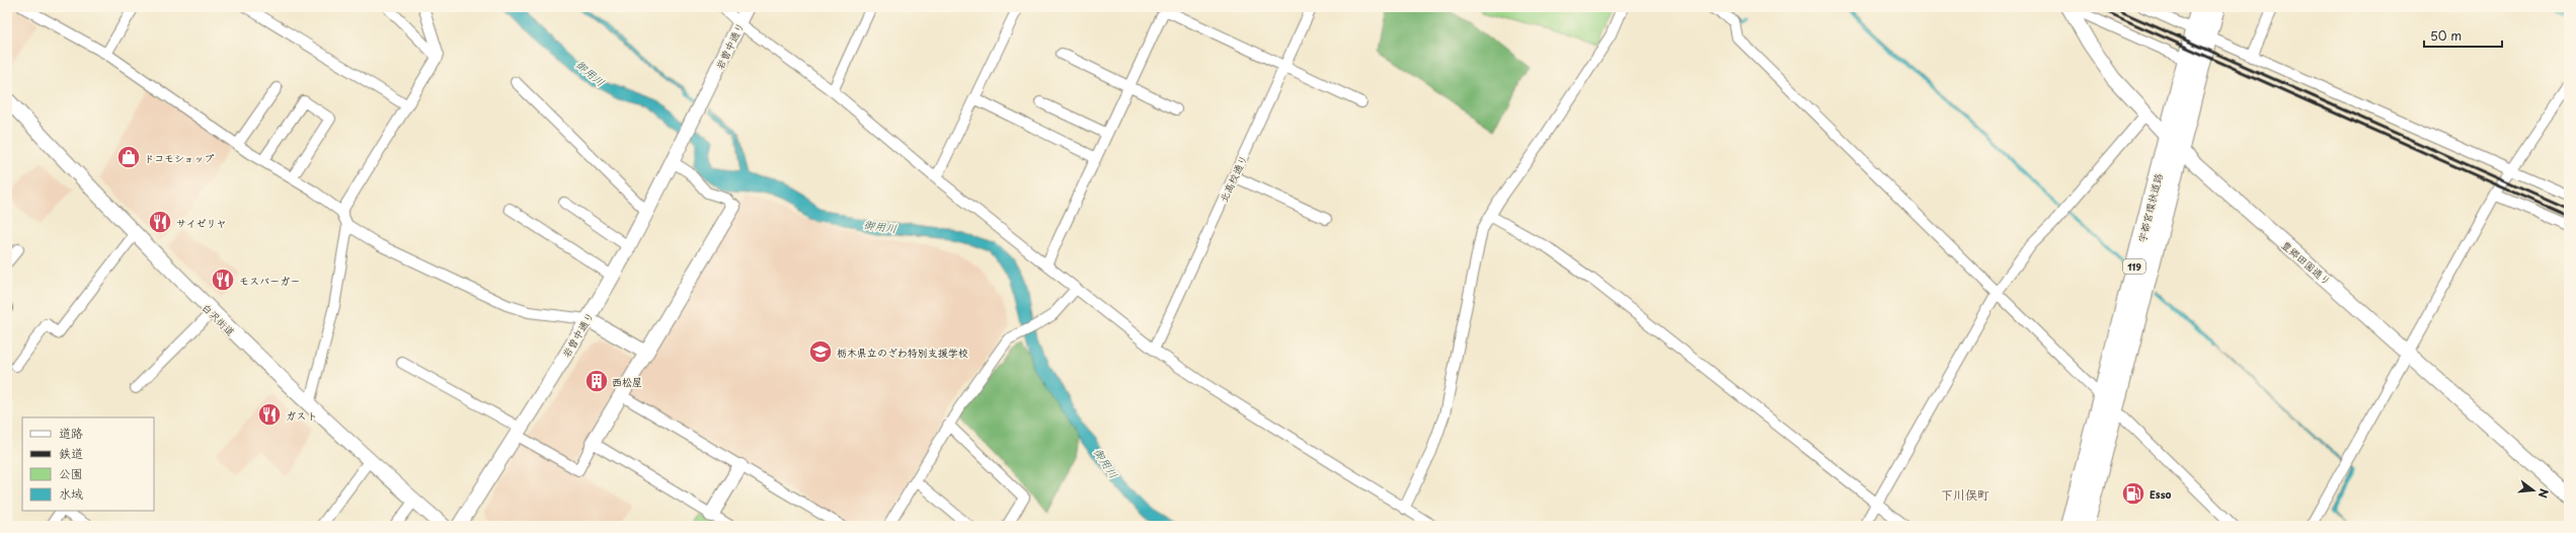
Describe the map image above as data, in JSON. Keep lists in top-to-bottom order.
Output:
{
  "streets": {
    "highway": ["宇都宮環状道路", "119"],
    "street": [
      "岩曽中通り",
      "北高校通り",
      "豊郷田園通り",
      "白沢街道"
    ]
  },
  "crossings": [
    ["宇都宮環状道路", "豊郷田園通り"]
  ],
  "districts": ["下川俣町"],
  "water": ["御用川"],
  "places": {
    "shop": ["ドコモショップ"],
    "restaurant": ["サイゼリヤ", "モスバーガー", "ガスト"],
    "school or university": ["栃木県立のざわ特別支援学校"],
    "building": ["西松屋"],
    "fuel station": ["Esso"]
  },
  "legend": [
    "道路",
    "鉄道",
    "公園",
    "水域"
  ],
  "scale_bar": "50 m",
  "north": "right"
}
